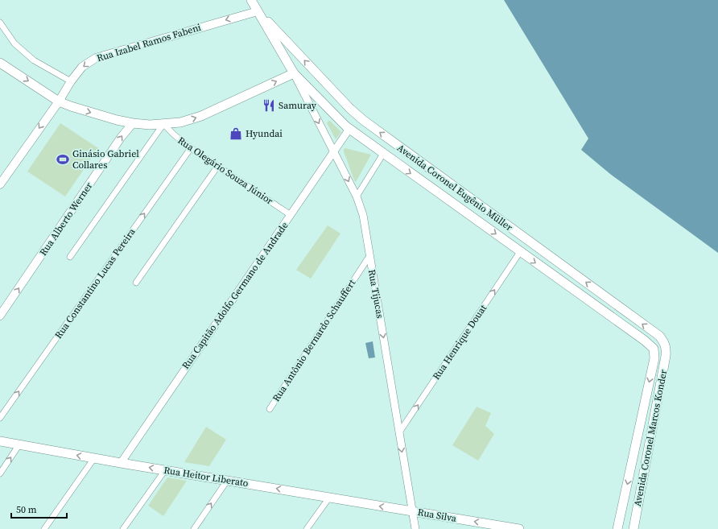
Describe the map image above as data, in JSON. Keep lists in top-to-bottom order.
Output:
{
  "streets": {
    "main road": [
      "Rua Izabel Ramos Fabeni",
      "Avenida Coronel Eugênio Müller",
      "Rua Alberto Werner",
      "Avenida Coronel Marcos Konder",
      "Rua Heitor Liberato",
      "Rua Silva"
    ],
    "street": [
      "Rua Olegário Souza Júnior",
      "Rua Constantino Lucas Pereira",
      "Rua Tijucas",
      "Rua Capitão Adolfo Germano de Andrade",
      "Rua Antônio Bernardo Schauffert",
      "Rua Henrique Douat"
    ]
  },
  "crossings": [
    ["Rua Izabel Ramos Fabeni", "Avenida Coronel Eugênio Müller"],
    ["Rua Olegário Souza Júnior", "Rua Constantino Lucas Pereira"],
    ["Rua Olegário Souza Júnior", "Rua Capitão Adolfo Germano de Andrade"],
    ["Avenida Coronel Eugênio Müller", "Rua Tijucas"],
    ["Avenida Coronel Eugênio Müller", "Rua Capitão Adolfo Germano de Andrade"],
    ["Avenida Coronel Eugênio Müller", "Rua Henrique Douat"],
    ["Avenida Coronel Eugênio Müller", "Avenida Coronel Marcos Konder"],
    ["Rua Tijucas", "Rua Capitão Adolfo Germano de Andrade"],
    ["Rua Tijucas", "Rua Antônio Bernardo Schauffert"],
    ["Rua Tijucas", "Rua Henrique Douat"],
    ["Rua Tijucas", "Rua Heitor Liberato"],
    ["Rua Tijucas", "Rua Silva"],
    ["Rua Capitão Adolfo Germano de Andrade", "Rua Heitor Liberato"],
    ["Rua Heitor Liberato", "Rua Silva"]
  ],
  "one_way": [
    "Rua Izabel Ramos Fabeni",
    "Rua Alberto Werner",
    "Rua Tijucas",
    "Rua Henrique Douat",
    "Rua Heitor Liberato",
    "Rua Silva"
  ],
  "places": {
    "restaurant": ["Samuray"],
    "shop": ["Hyundai"],
    "sports": ["Ginásio Gabriel Collares"]
  },
  "scale_bar": "50 m"
}
